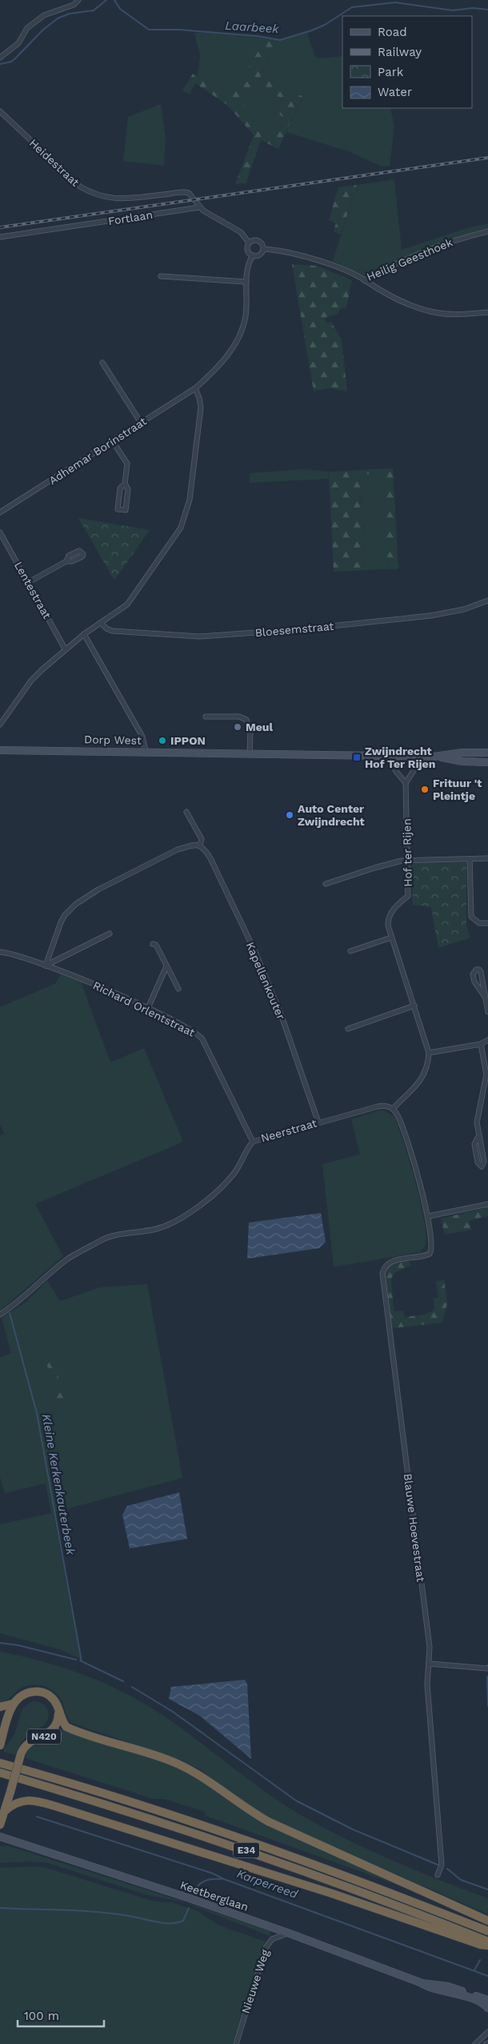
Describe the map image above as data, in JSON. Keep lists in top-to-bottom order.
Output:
{
  "streets": {
    "highway": ["N420", "E34"],
    "main road": ["Dorp West", "Keetberglaan"],
    "street": [
      "Heidestraat",
      "Fortlaan",
      "Heilig Geesthoek",
      "Adhemar Borinstraat",
      "Lentestraat",
      "Bloesemstraat",
      "Hof ter Rijen",
      "Kapellenkouter",
      "Richard Orlentstraat",
      "Neerstraat",
      "Blauwe Hoevestraat",
      "Nieuwe Weg"
    ]
  },
  "crossings": [
    ["Heidestraat", "Fortlaan"],
    ["Hof ter Rijen", "Neerstraat"],
    ["Kapellenkouter", "Neerstraat"],
    ["Richard Orlentstraat", "Neerstraat"],
    ["Keetberglaan", "Nieuwe Weg"]
  ],
  "water": ["Laarbeek", "Kleine Kerkenkauterbeek", "Karperreed"],
  "places": {
    "other": [
      "Meul",
      "IPPON",
      "Frituur 't Pleintje",
      "Auto Center Zwijndrecht"
    ],
    "transit": ["Zwijndrecht Hof Ter Rijen"]
  },
  "legend": [
    "Road",
    "Railway",
    "Park",
    "Water"
  ],
  "scale_bar": "100 m"
}
